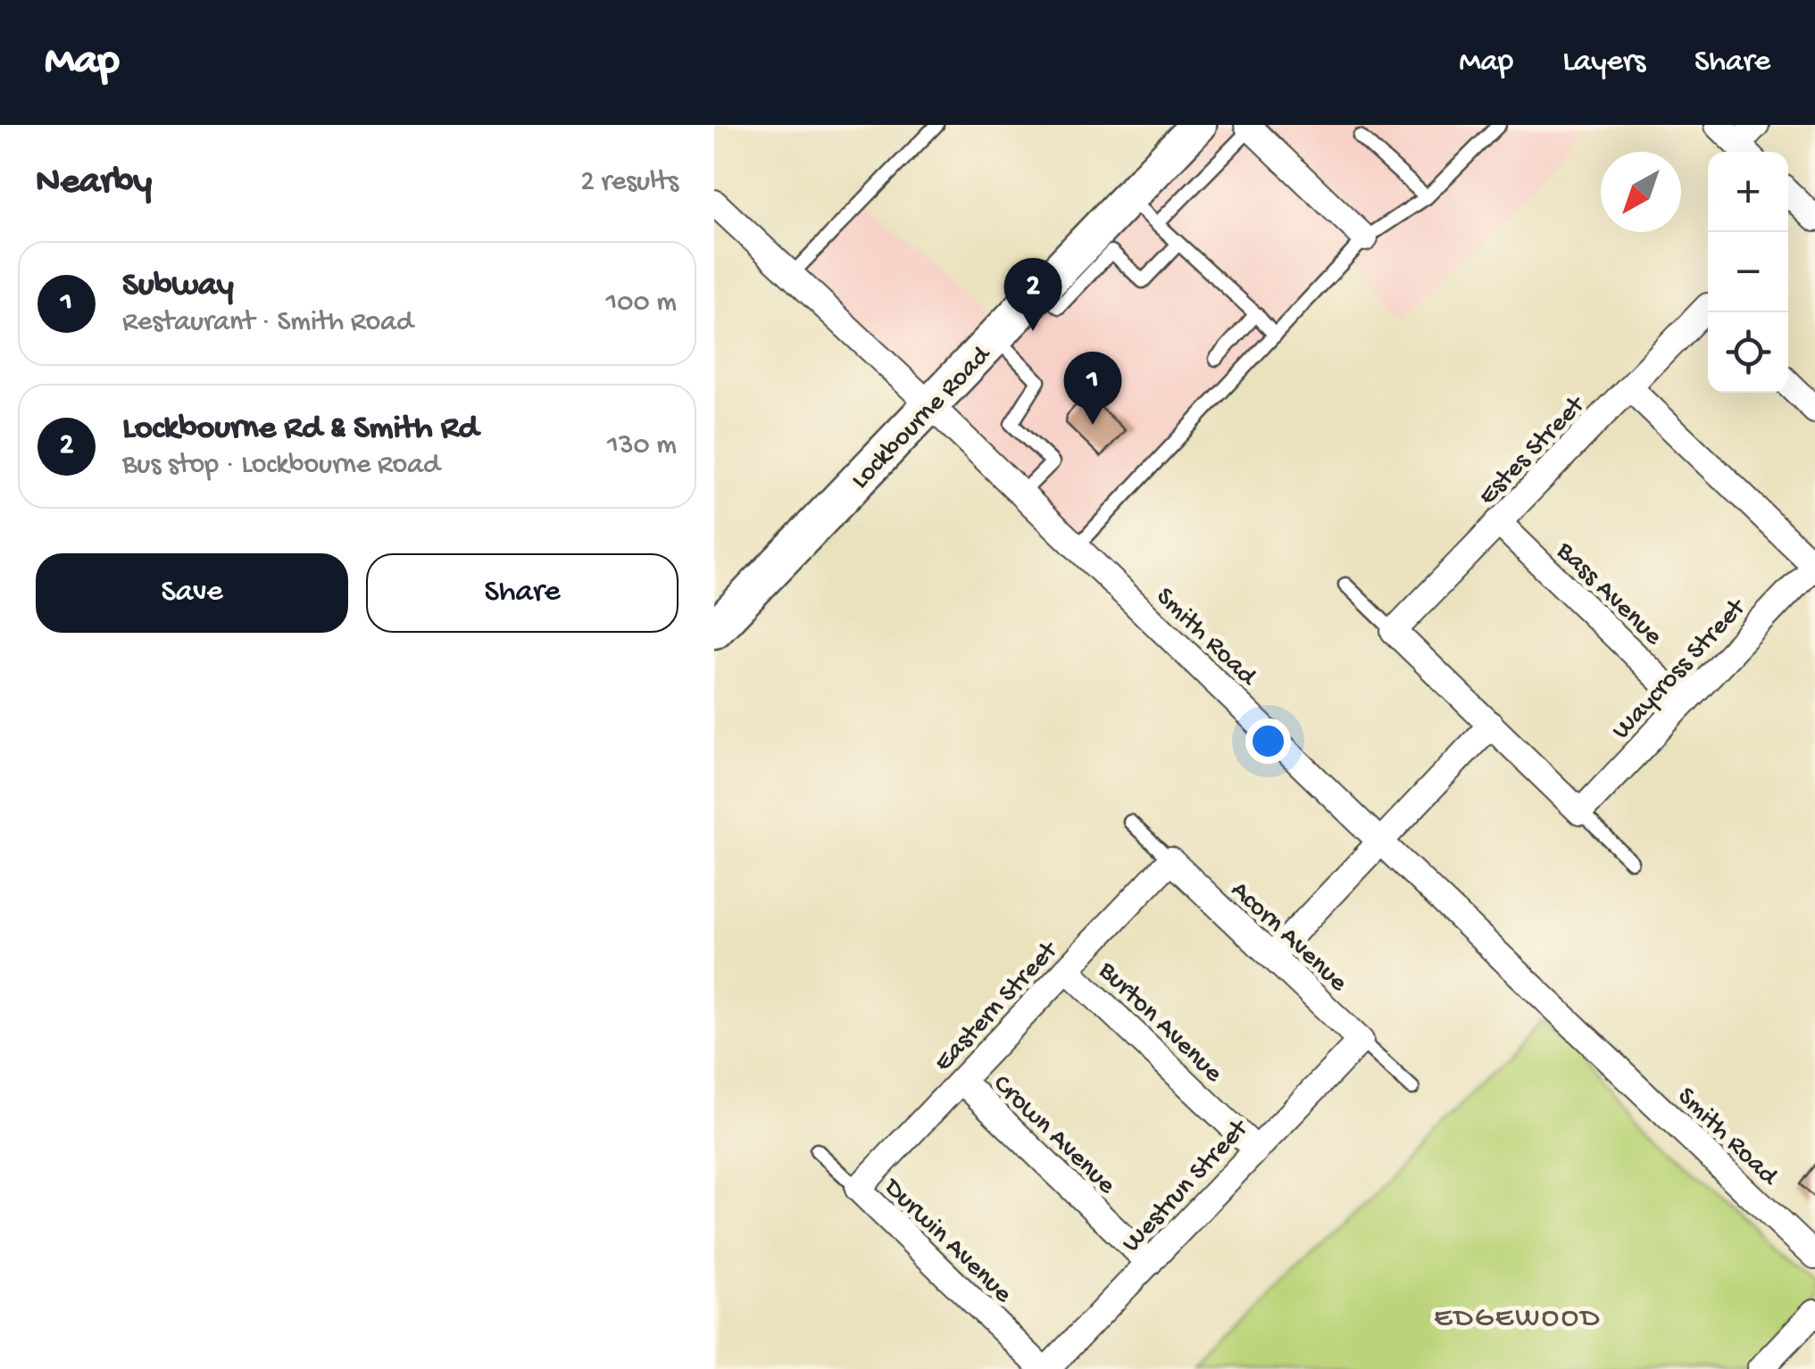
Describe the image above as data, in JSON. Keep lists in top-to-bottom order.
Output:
{
  "streets": {
    "main road": ["Lockbourne Road"],
    "street": [
      "Estes Street",
      "Bass Avenue",
      "Smith Road",
      "Waycross Street",
      "Acorn Avenue",
      "Eastern Street",
      "Burton Avenue",
      "Crown Avenue",
      "Westrun Street",
      "Durwin Avenue"
    ]
  },
  "crossings": [
    ["Lockbourne Road", "Smith Road"],
    ["Estes Street", "Bass Avenue"],
    ["Bass Avenue", "Waycross Street"],
    ["Acorn Avenue", "Eastern Street"],
    ["Acorn Avenue", "Westrun Street"],
    ["Eastern Street", "Burton Avenue"],
    ["Eastern Street", "Crown Avenue"],
    ["Eastern Street", "Durwin Avenue"],
    ["Burton Avenue", "Westrun Street"],
    ["Crown Avenue", "Westrun Street"],
    ["Westrun Street", "Durwin Avenue"]
  ],
  "districts": ["EDGEWOOD"],
  "north": "bottom left",
  "page": {
    "header": "Map",
    "nav": ["Map", "Layers", "Share"],
    "heading": ["Nearby", "2 results"],
    "map_buttons": ["+", "−"],
    "list": [
      {
        "mark": "1",
        "name": "Subway",
        "note": "Restaurant · Smith Road",
        "value": "100 m"
      },
      {
        "mark": "2",
        "name": "Lockbourne Rd & Smith Rd",
        "note": "Bus stop · Lockbourne Road",
        "value": "130 m"
      }
    ],
    "pins": ["2", "1"],
    "buttons": ["Save", "Share"]
  }
}
